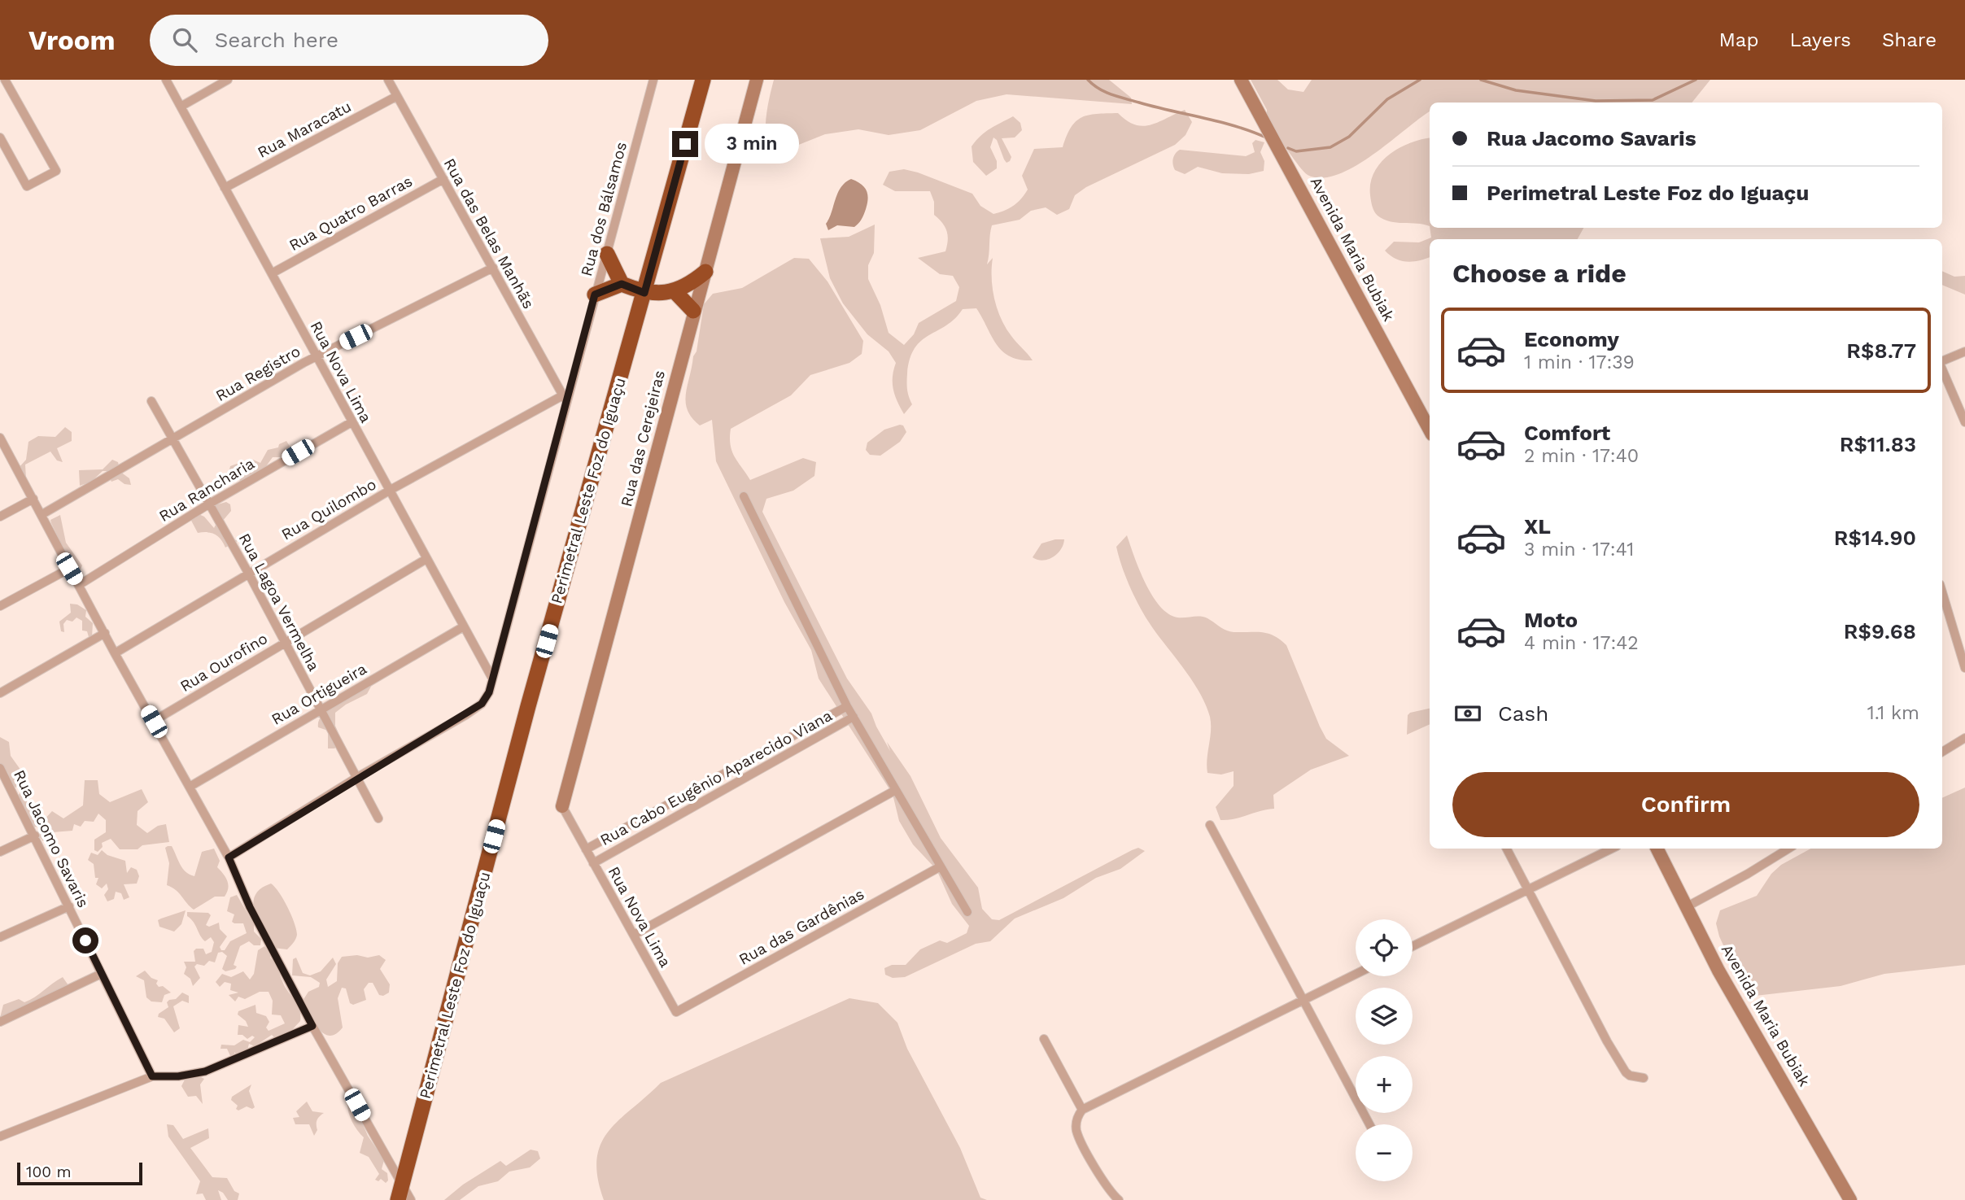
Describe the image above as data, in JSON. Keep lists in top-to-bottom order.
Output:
{
  "streets": {
    "highway": ["Perimetral Leste Foz do Iguaçu"],
    "street": [
      "Rua Maracatu",
      "Rua dos Bálsamos",
      "Rua Quatro Barras",
      "Rua das Belas Manhãs",
      "Avenida Maria Bubiak",
      "Rua Nova Lima",
      "Rua Registro",
      "Rua das Cerejeiras",
      "Rua Rancharia",
      "Rua Quilombo",
      "Rua Lagoa Vermelha",
      "Rua Ourofino",
      "Rua Ortigueira",
      "Rua Cabo Eugênio Aparecido Viana",
      "Rua Jacomo Savaris",
      "Rua das Gardênias"
    ]
  },
  "crossings": [
    ["Rua Maracatu", "Rua das Belas Manhãs"],
    ["Rua Maracatu", "Rua Nova Lima"],
    ["Rua dos Bálsamos", "Rua das Belas Manhãs"],
    ["Rua dos Bálsamos", "Rua Nova Lima"],
    ["Rua dos Bálsamos", "Rua Quilombo"],
    ["Rua dos Bálsamos", "Rua Lagoa Vermelha"],
    ["Rua Quatro Barras", "Rua das Belas Manhãs"],
    ["Rua Quatro Barras", "Rua Nova Lima"],
    ["Rua das Belas Manhãs", "Rua Registro"],
    ["Rua das Belas Manhãs", "Rua Quilombo"],
    ["Rua Nova Lima", "Rua Registro"],
    ["Rua Nova Lima", "Rua das Cerejeiras"],
    ["Rua Nova Lima", "Rua Rancharia"],
    ["Rua Nova Lima", "Rua Quilombo"],
    ["Rua Nova Lima", "Rua Ourofino"],
    ["Rua Nova Lima", "Rua Ortigueira"],
    ["Rua Nova Lima", "Rua Cabo Eugênio Aparecido Viana"],
    ["Rua Nova Lima", "Rua das Gardênias"],
    ["Rua Registro", "Rua Lagoa Vermelha"],
    ["Rua Rancharia", "Rua Lagoa Vermelha"],
    ["Rua Quilombo", "Rua Lagoa Vermelha"],
    ["Rua Lagoa Vermelha", "Rua Ourofino"],
    ["Rua Lagoa Vermelha", "Rua Ortigueira"]
  ],
  "scale_bar": "100 m",
  "page": {
    "header": "Vroom",
    "search": "Search here",
    "nav": ["Map", "Layers", "Share"],
    "banner": ["Rua Jacomo Savaris", "Perimetral Leste Foz do Iguaçu"],
    "bubble": "3 min",
    "heading": "Choose a ride",
    "list": [
      {
        "name": "Economy",
        "note": "1 min · 17:39",
        "value": "R$8.77"
      },
      {
        "name": "Comfort",
        "note": "2 min · 17:40",
        "value": "R$11.83"
      },
      {
        "name": "XL",
        "note": "3 min · 17:41",
        "value": "R$14.90"
      },
      {
        "name": "Moto",
        "note": "4 min · 17:42",
        "value": "R$9.68"
      }
    ],
    "pay": ["Cash", "1.1 km"],
    "buttons": "Confirm",
    "map_buttons": ["+", "−"],
    "scale": "100 m"
  }
}
